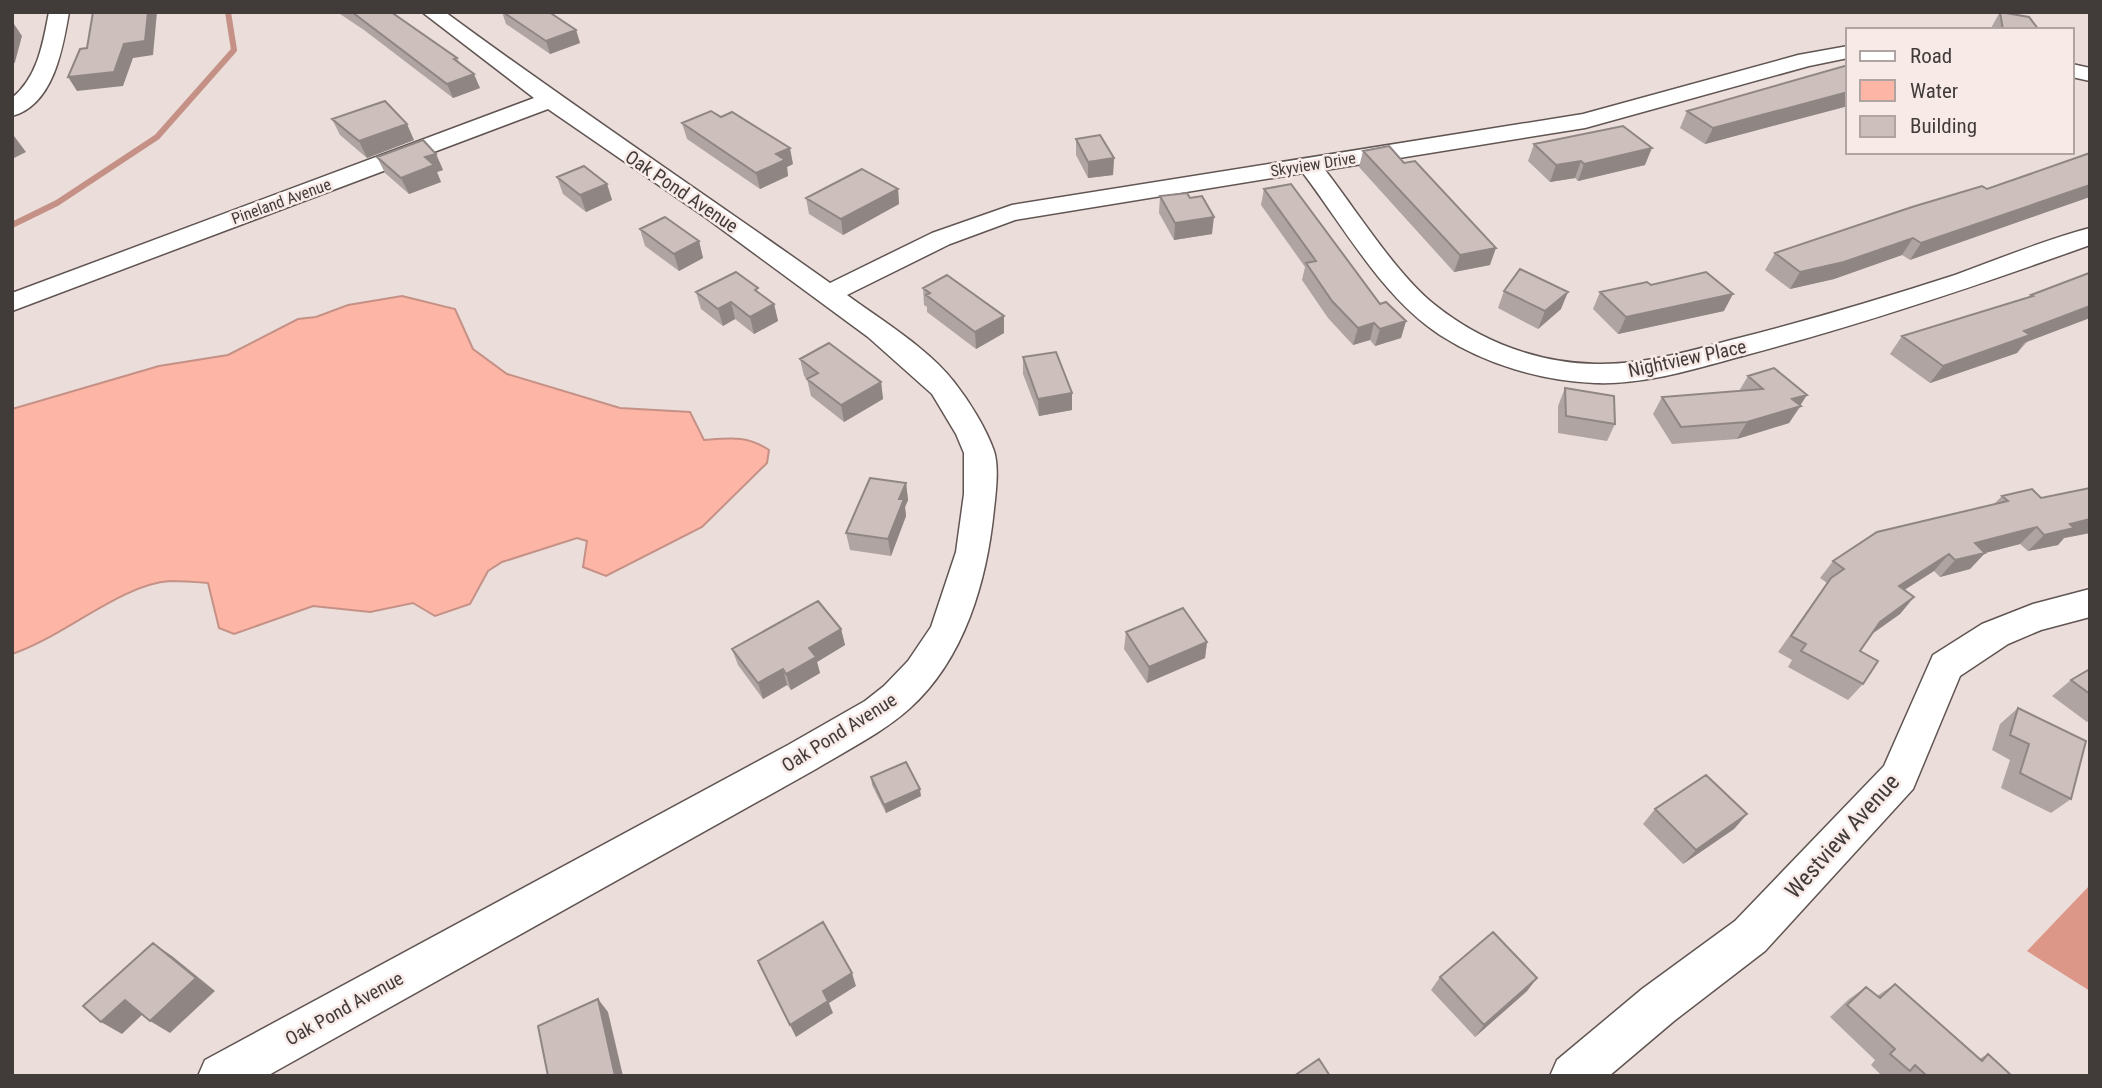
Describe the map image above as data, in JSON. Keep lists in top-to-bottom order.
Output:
{
  "streets": {
    "street": [
      "Skyview Drive",
      "Oak Pond Avenue",
      "Pineland Avenue",
      "Nightview Place",
      "Westview Avenue"
    ]
  },
  "crossings": [
    ["Skyview Drive", "Oak Pond Avenue"],
    ["Skyview Drive", "Nightview Place"],
    ["Oak Pond Avenue", "Pineland Avenue"]
  ],
  "legend": ["Road", "Water", "Building"]
}
